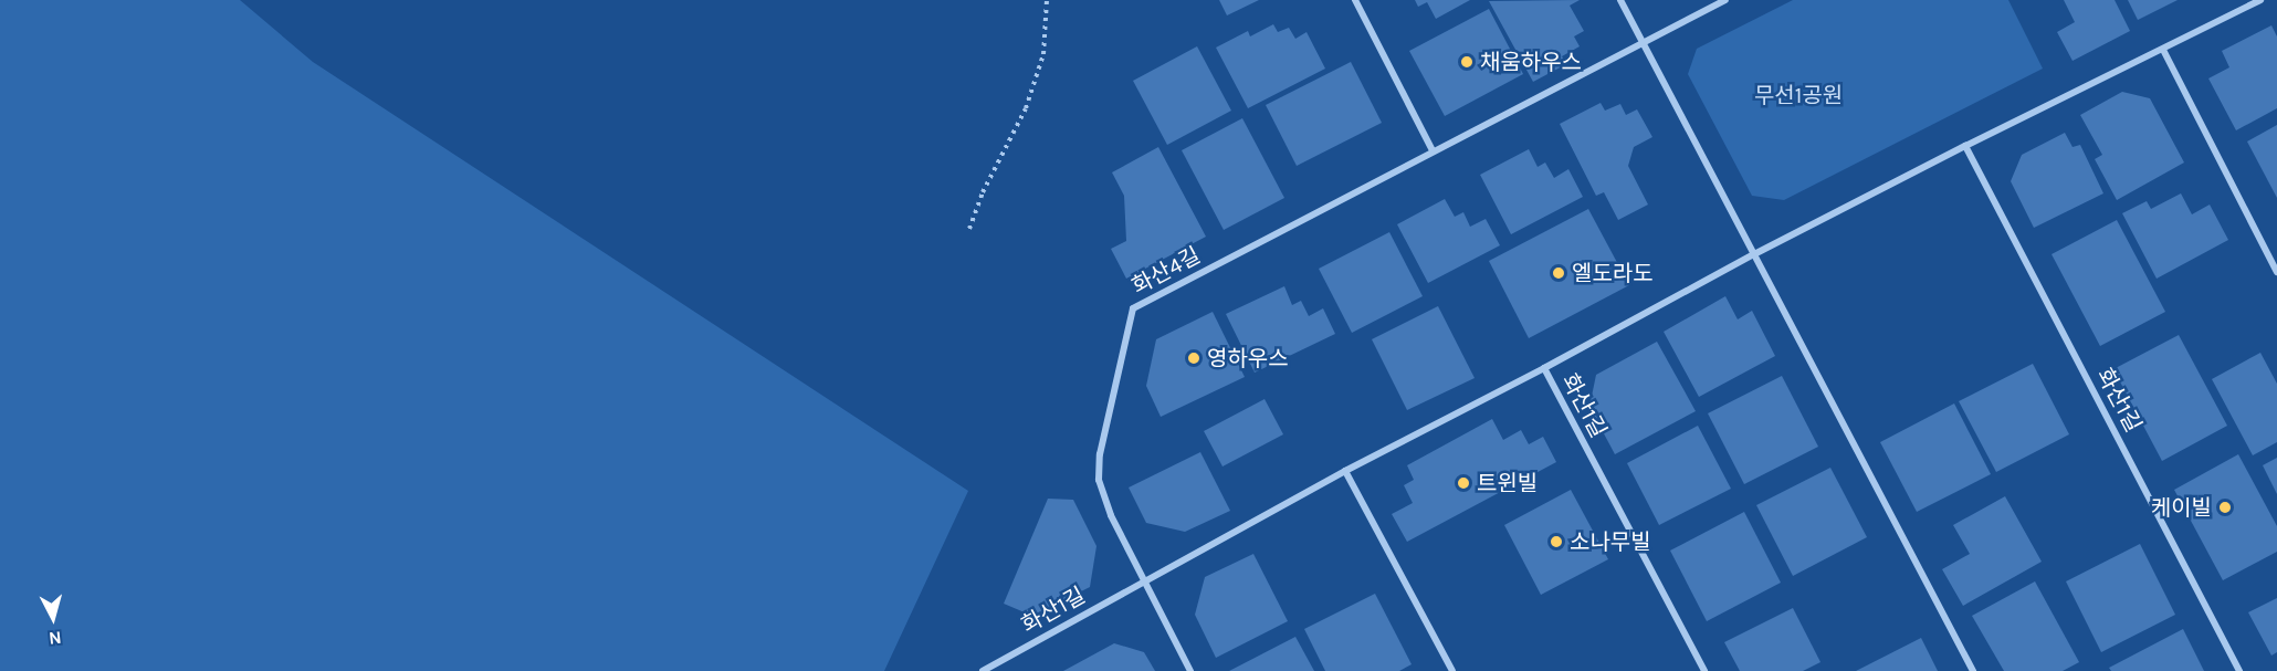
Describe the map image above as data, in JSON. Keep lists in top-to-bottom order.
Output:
{
  "streets": {
    "street": ["화산4길", "화산1길"]
  },
  "crossings": [
    ["화산4길", "화산1길"]
  ],
  "parks": ["무선1공원"],
  "places": [
    "채움하우스",
    "엘도라도",
    "영하우스",
    "트윈빌",
    "케이빌",
    "소나무빌"
  ],
  "north": "bottom"
}
